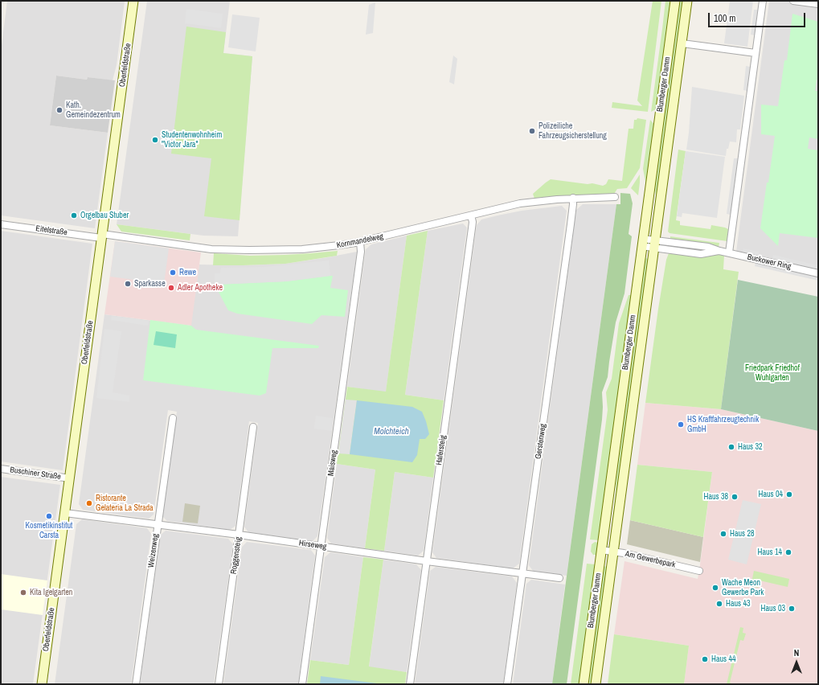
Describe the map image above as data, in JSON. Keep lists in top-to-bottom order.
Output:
{
  "streets": {
    "main road": ["Oberfeldstraße", "Blumberger Damm"],
    "street": [
      "Eitelstraße",
      "Kornmandelweg",
      "Buckower Ring",
      "Gerstenweg",
      "Hafersteig",
      "Maisweg",
      "Buschiner Straße",
      "Hirseweg",
      "Weizenweg",
      "Roggensteig",
      "Am Gewerbepark"
    ]
  },
  "crossings": [
    ["Oberfeldstraße", "Eitelstraße"],
    ["Oberfeldstraße", "Kornmandelweg"],
    ["Oberfeldstraße", "Buschiner Straße"],
    ["Oberfeldstraße", "Hirseweg"],
    ["Blumberger Damm", "Buckower Ring"],
    ["Blumberger Damm", "Am Gewerbepark"],
    ["Eitelstraße", "Kornmandelweg"],
    ["Kornmandelweg", "Gerstenweg"],
    ["Kornmandelweg", "Hafersteig"],
    ["Kornmandelweg", "Maisweg"],
    ["Gerstenweg", "Hirseweg"],
    ["Hafersteig", "Hirseweg"],
    ["Maisweg", "Hirseweg"],
    ["Hirseweg", "Weizenweg"],
    ["Hirseweg", "Roggensteig"]
  ],
  "water": ["Molchteich"],
  "parks": ["Friedpark Friedhof Wuhlgarten"],
  "places": [
    "Kath. Gemeindezentrum",
    "Polizeiliche Fahrzeugsicherstellung",
    "Studentenwohnheim \"Victor Jara\"",
    "Orgelbau Stuber",
    "Rewe",
    "Sparkasse",
    "Adler Apotheke",
    "HS Kraftfahrzeugtechnik GmbH",
    "Haus 32",
    "Haus 04",
    "Haus 38",
    "Ristorante Gelateria La Strada",
    "Kosmetikinstitut Carsta",
    "Haus 28",
    "Haus 14",
    "Wache Meon Gewerbe Park",
    "Kita Igelgarten",
    "Haus 43",
    "Haus 03",
    "Haus 44"
  ],
  "scale_bar": "100 m",
  "north": "top"
}
